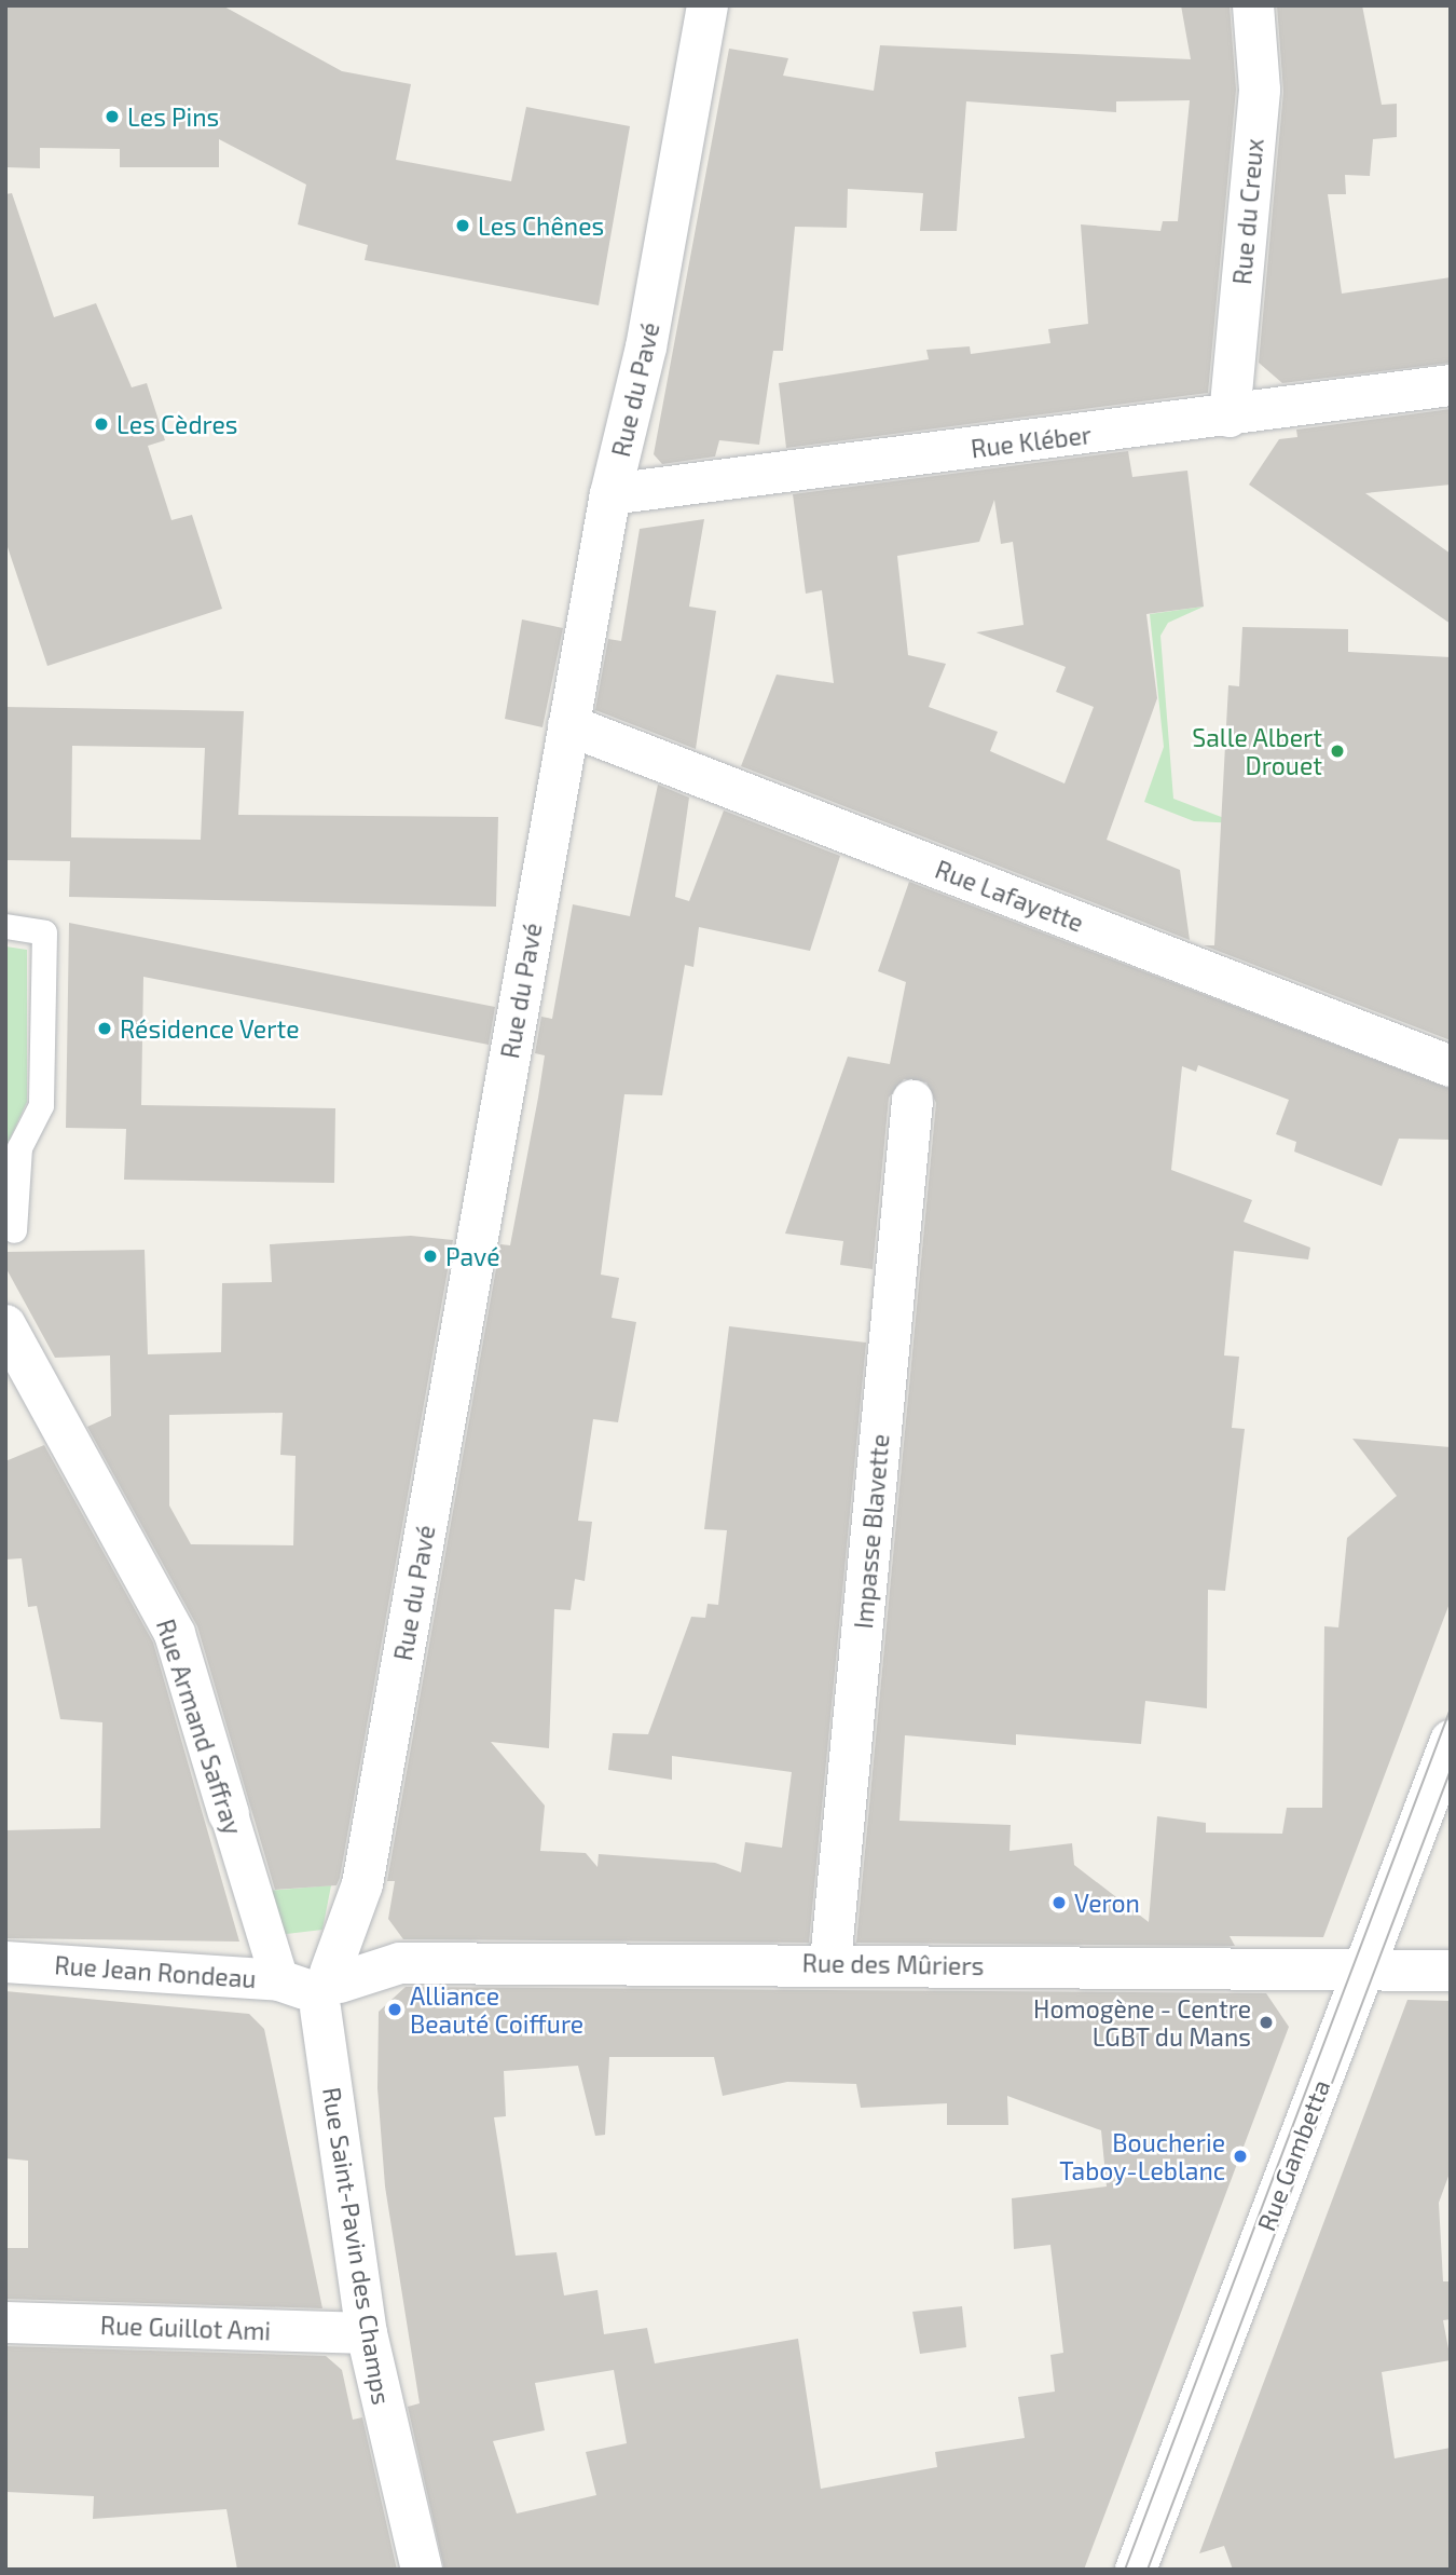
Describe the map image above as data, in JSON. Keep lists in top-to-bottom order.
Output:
{
  "streets": {
    "street": [
      "Rue du Creux",
      "Rue du Pavé",
      "Rue Kléber",
      "Rue Lafayette",
      "Impasse Blavette",
      "Rue Armand Saffray",
      "Rue des Mûriers",
      "Rue Jean Rondeau",
      "Rue Gambetta",
      "Rue Saint-Pavin des Champs",
      "Rue Guillot Ami"
    ]
  },
  "crossings": [
    ["Rue du Creux", "Rue Kléber"],
    ["Rue du Pavé", "Rue Kléber"],
    ["Rue du Pavé", "Rue Lafayette"],
    ["Rue du Pavé", "Rue Armand Saffray"],
    ["Rue du Pavé", "Rue des Mûriers"],
    ["Rue du Pavé", "Rue Jean Rondeau"],
    ["Rue du Pavé", "Rue Saint-Pavin des Champs"],
    ["Impasse Blavette", "Rue des Mûriers"],
    ["Rue Armand Saffray", "Rue des Mûriers"],
    ["Rue Armand Saffray", "Rue Jean Rondeau"],
    ["Rue Armand Saffray", "Rue Saint-Pavin des Champs"],
    ["Rue des Mûriers", "Rue Jean Rondeau"],
    ["Rue des Mûriers", "Rue Gambetta"],
    ["Rue des Mûriers", "Rue Saint-Pavin des Champs"],
    ["Rue Jean Rondeau", "Rue Saint-Pavin des Champs"],
    ["Rue Saint-Pavin des Champs", "Rue Guillot Ami"]
  ],
  "places": [
    "Les Pins",
    "Les Chênes",
    "Les Cèdres",
    "Salle Albert Drouet",
    "Résidence Verte",
    "Pavé",
    "Veron",
    "Alliance Beauté Coiffure",
    "Homogène - Centre LGBT du Mans",
    "Boucherie Taboy-Leblanc"
  ]
}
